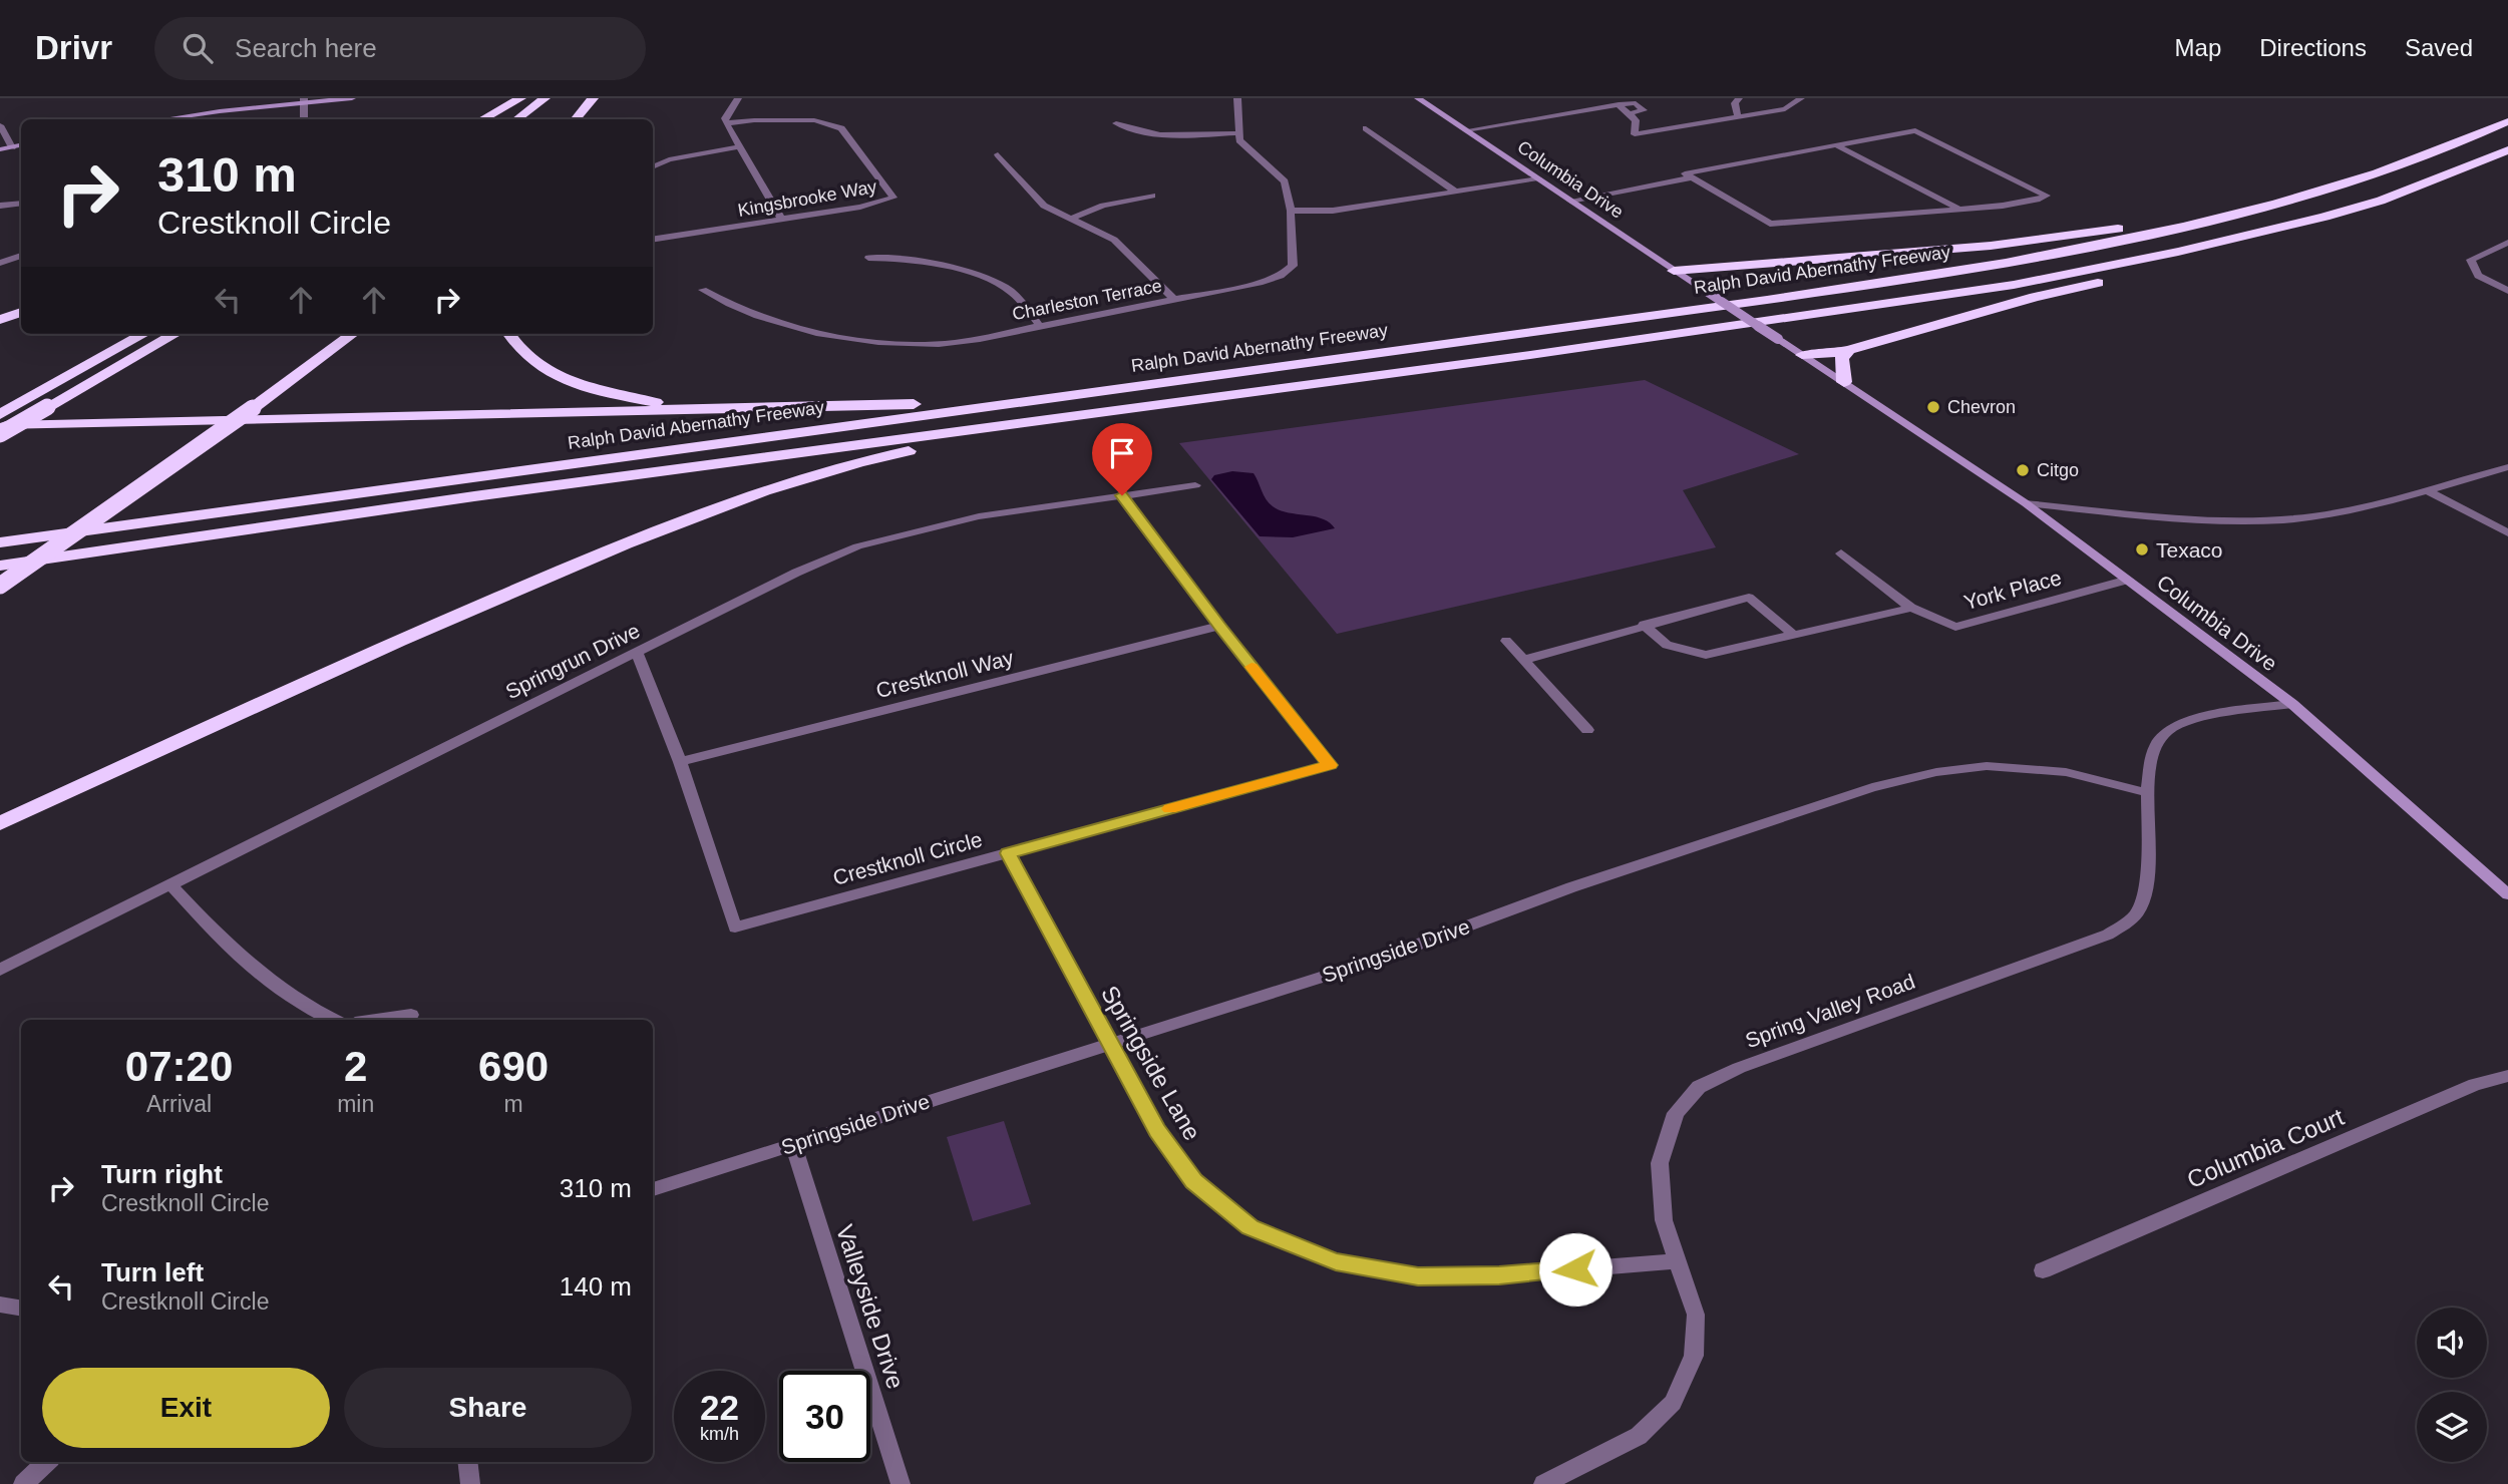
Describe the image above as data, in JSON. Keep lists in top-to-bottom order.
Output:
{
  "streets": {
    "highway": ["Ralph David Abernathy Freeway"],
    "main road": ["Columbia Drive"],
    "street": [
      "Kingsbrooke Way",
      "Charleston Terrace",
      "York Place",
      "Springrun Drive",
      "Crestknoll Way",
      "Crestknoll Circle",
      "Springside Drive",
      "Spring Valley Road",
      "Springside Lane",
      "Columbia Court",
      "Valleyside Drive"
    ]
  },
  "crossings": [
    ["Columbia Drive", "York Place"],
    ["Columbia Drive", "Spring Valley Road"],
    ["Springrun Drive", "Crestknoll Circle"],
    ["Crestknoll Way", "Crestknoll Circle"],
    ["Crestknoll Circle", "Springside Lane"],
    ["Springside Drive", "Spring Valley Road"],
    ["Springside Drive", "Springside Lane"],
    ["Springside Drive", "Valleyside Drive"],
    ["Spring Valley Road", "Springside Lane"]
  ],
  "places": ["Chevron", "Citgo", "Texaco"],
  "page": {
    "header": "Drivr",
    "search": "Search here",
    "nav": ["Map", "Directions", "Saved"],
    "turn": ["310 m", "Crestknoll Circle"],
    "eta": [
      "07:20",
      "Arrival",
      "2",
      "min",
      "690",
      "m"
    ],
    "list": [
      {
        "name": "Turn right",
        "note": "Crestknoll Circle",
        "value": "310 m"
      },
      {
        "name": "Turn left",
        "note": "Crestknoll Circle",
        "value": "140 m"
      }
    ],
    "buttons": ["Exit", "Share"],
    "speed": "22 km/h",
    "limit": "30"
  }
}
